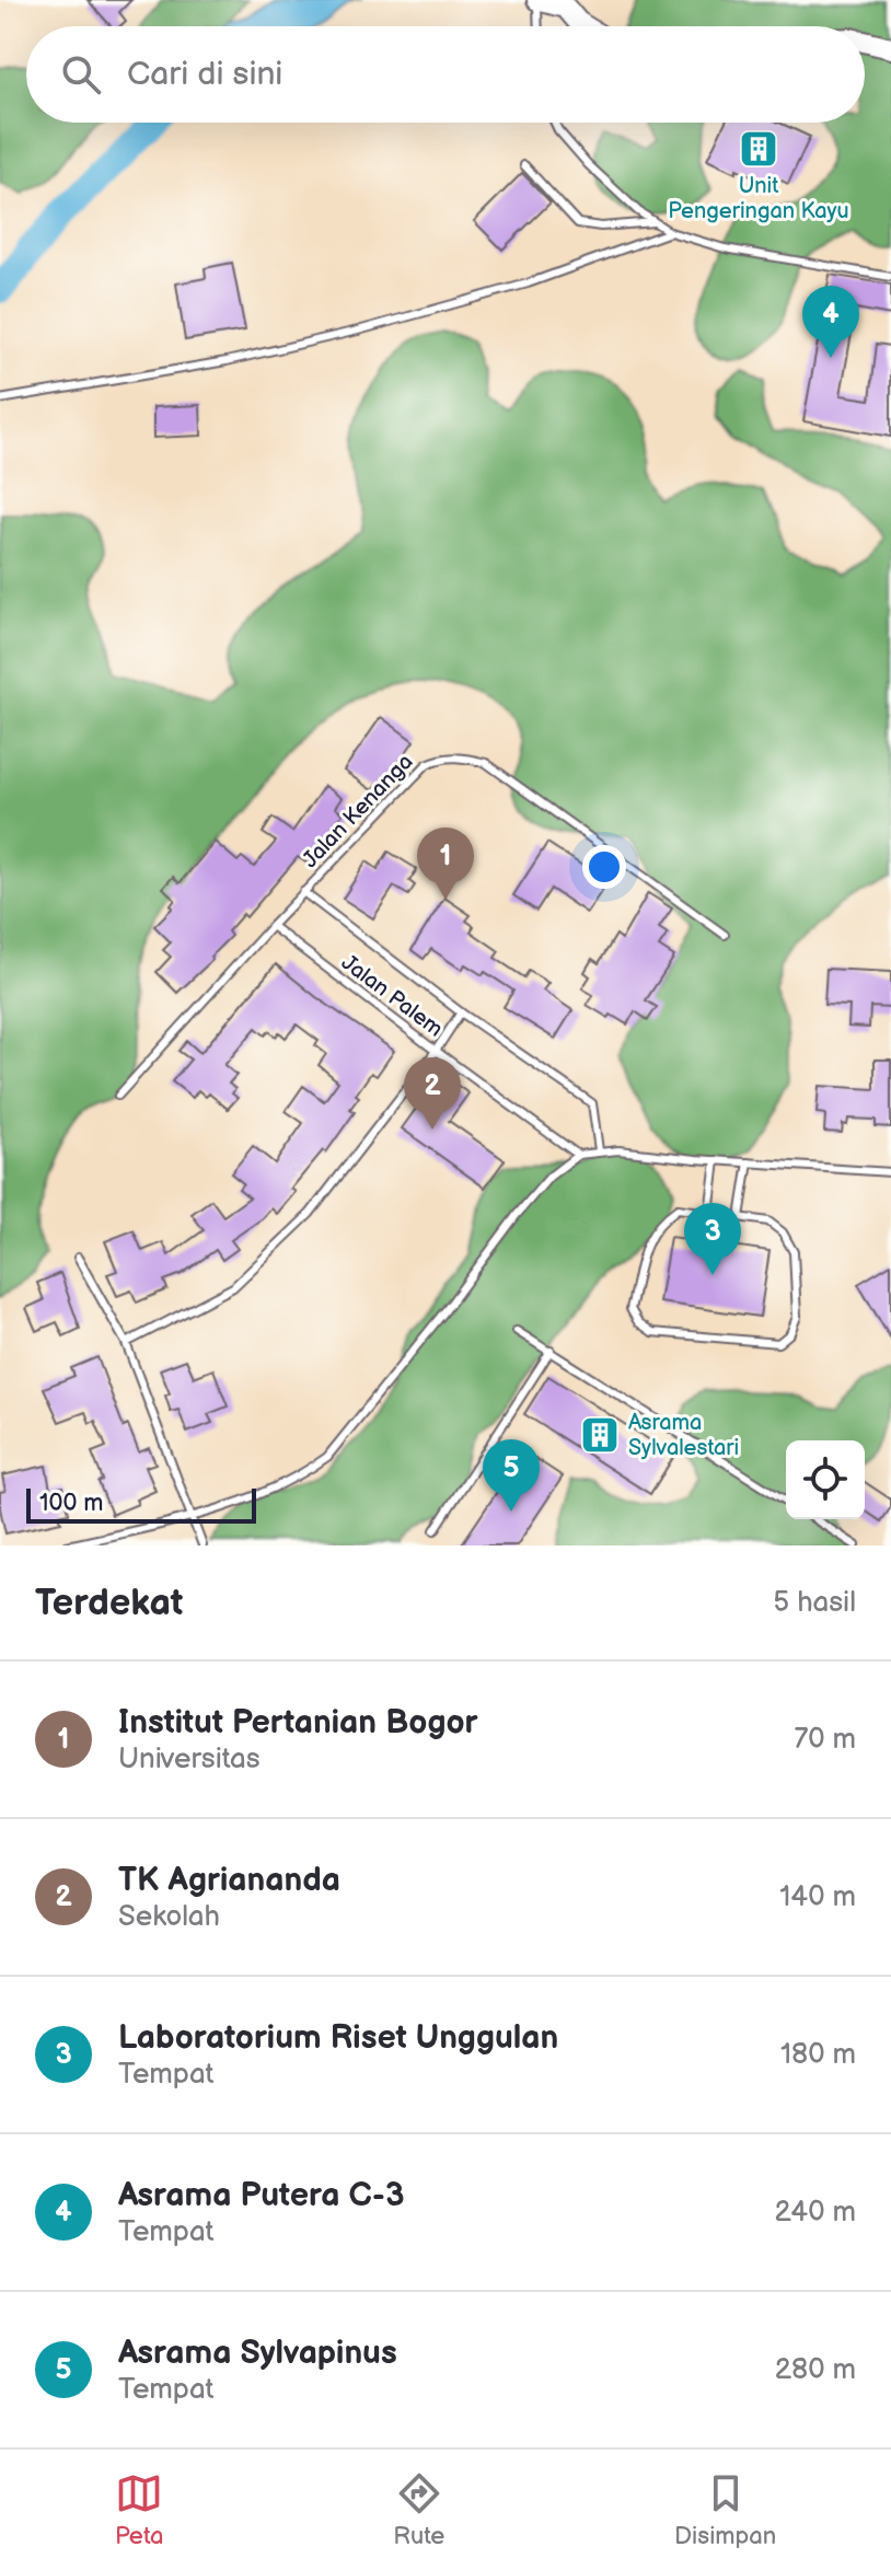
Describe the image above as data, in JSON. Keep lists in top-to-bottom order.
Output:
{
  "streets": {
    "lane": ["Jalan Kenanga", "Jalan Palem"]
  },
  "crossings": [
    ["Jalan Kenanga", "Jalan Palem"]
  ],
  "places": {
    "building": ["Unit Pengeringan Kayu", "Asrama Sylvalestari"]
  },
  "scale_bar": "100 m",
  "page": {
    "search": "Cari di sini",
    "pins": [
      "4",
      "1",
      "2",
      "3",
      "5"
    ],
    "scale": "100 m",
    "heading": ["Terdekat", "5 hasil"],
    "list": [
      {
        "mark": "1",
        "name": "Institut Pertanian Bogor",
        "note": "Universitas",
        "value": "70 m"
      },
      {
        "mark": "2",
        "name": "TK Agriananda",
        "note": "Sekolah",
        "value": "140 m"
      },
      {
        "mark": "3",
        "name": "Laboratorium Riset Unggulan",
        "note": "Tempat",
        "value": "180 m"
      },
      {
        "mark": "4",
        "name": "Asrama Putera C-3",
        "note": "Tempat",
        "value": "240 m"
      },
      {
        "mark": "5",
        "name": "Asrama Sylvapinus",
        "note": "Tempat",
        "value": "280 m"
      }
    ],
    "nav": ["Peta", "Rute", "Disimpan"]
  }
}
